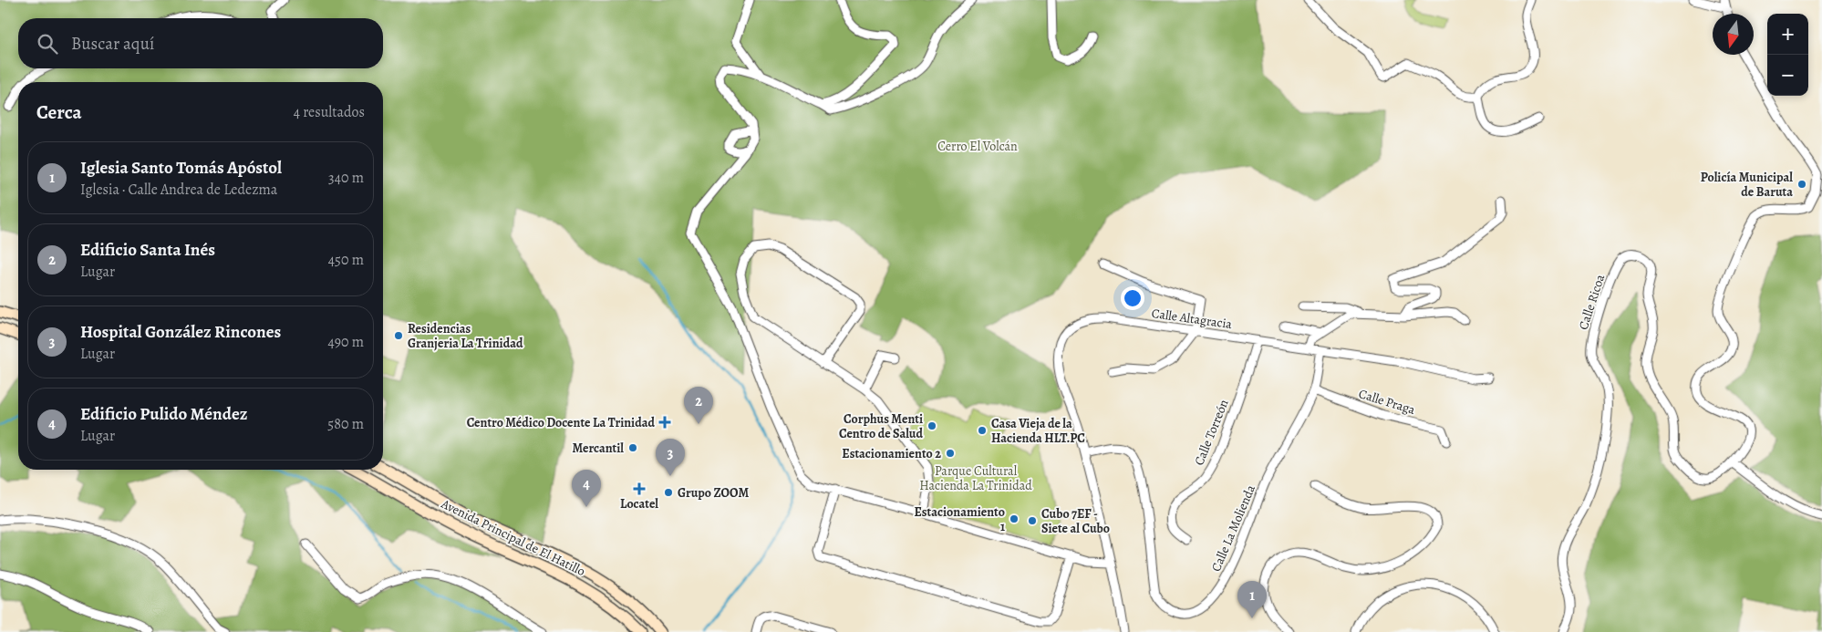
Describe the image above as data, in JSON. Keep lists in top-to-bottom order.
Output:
{
  "streets": {
    "main road": ["Avenida Principal de El Hatillo"],
    "street": [
      "Calle Ricoa",
      "Calle Altagracia",
      "Calle Praga",
      "Calle Torreón",
      "Calle La Molienda"
    ]
  },
  "crossings": [
    ["Calle Altagracia", "Calle Torreón"],
    ["Calle Altagracia", "Calle La Molienda"],
    ["Calle Praga", "Calle La Molienda"]
  ],
  "parks": ["Cerro El Volcán", "Parque Cultural Hacienda La Trinidad"],
  "places": {
    "other": [
      "Policía Municipal de Baruta",
      "Residencias Granjeria La Trinidad",
      "Corphus Menti Centro de Salud",
      "Casa Vieja de la Hacienda HLT.PC",
      "Mercantil",
      "Estacionamiento 2",
      "Grupo ZOOM",
      "Estacionamiento 1",
      "Cubo 7EF - Siete al Cubo"
    ],
    "health": ["Centro Médico Docente La Trinidad", "Locatel"]
  },
  "north": "bottom",
  "page": {
    "map_buttons": ["+", "−"],
    "search": "Buscar aquí",
    "heading": ["Cerca", "4 resultados"],
    "list": [
      {
        "mark": "1",
        "name": "Iglesia Santo Tomás Apóstol",
        "note": "Iglesia · Calle Andrea de Ledezma",
        "value": "340 m"
      },
      {
        "mark": "2",
        "name": "Edificio Santa Inés",
        "note": "Lugar",
        "value": "450 m"
      },
      {
        "mark": "3",
        "name": "Hospital González Rincones",
        "note": "Lugar",
        "value": "490 m"
      },
      {
        "mark": "4",
        "name": "Edificio Pulido Méndez",
        "note": "Lugar",
        "value": "580 m"
      }
    ],
    "pins": [
      "2",
      "3",
      "4",
      "1"
    ]
  }
}
